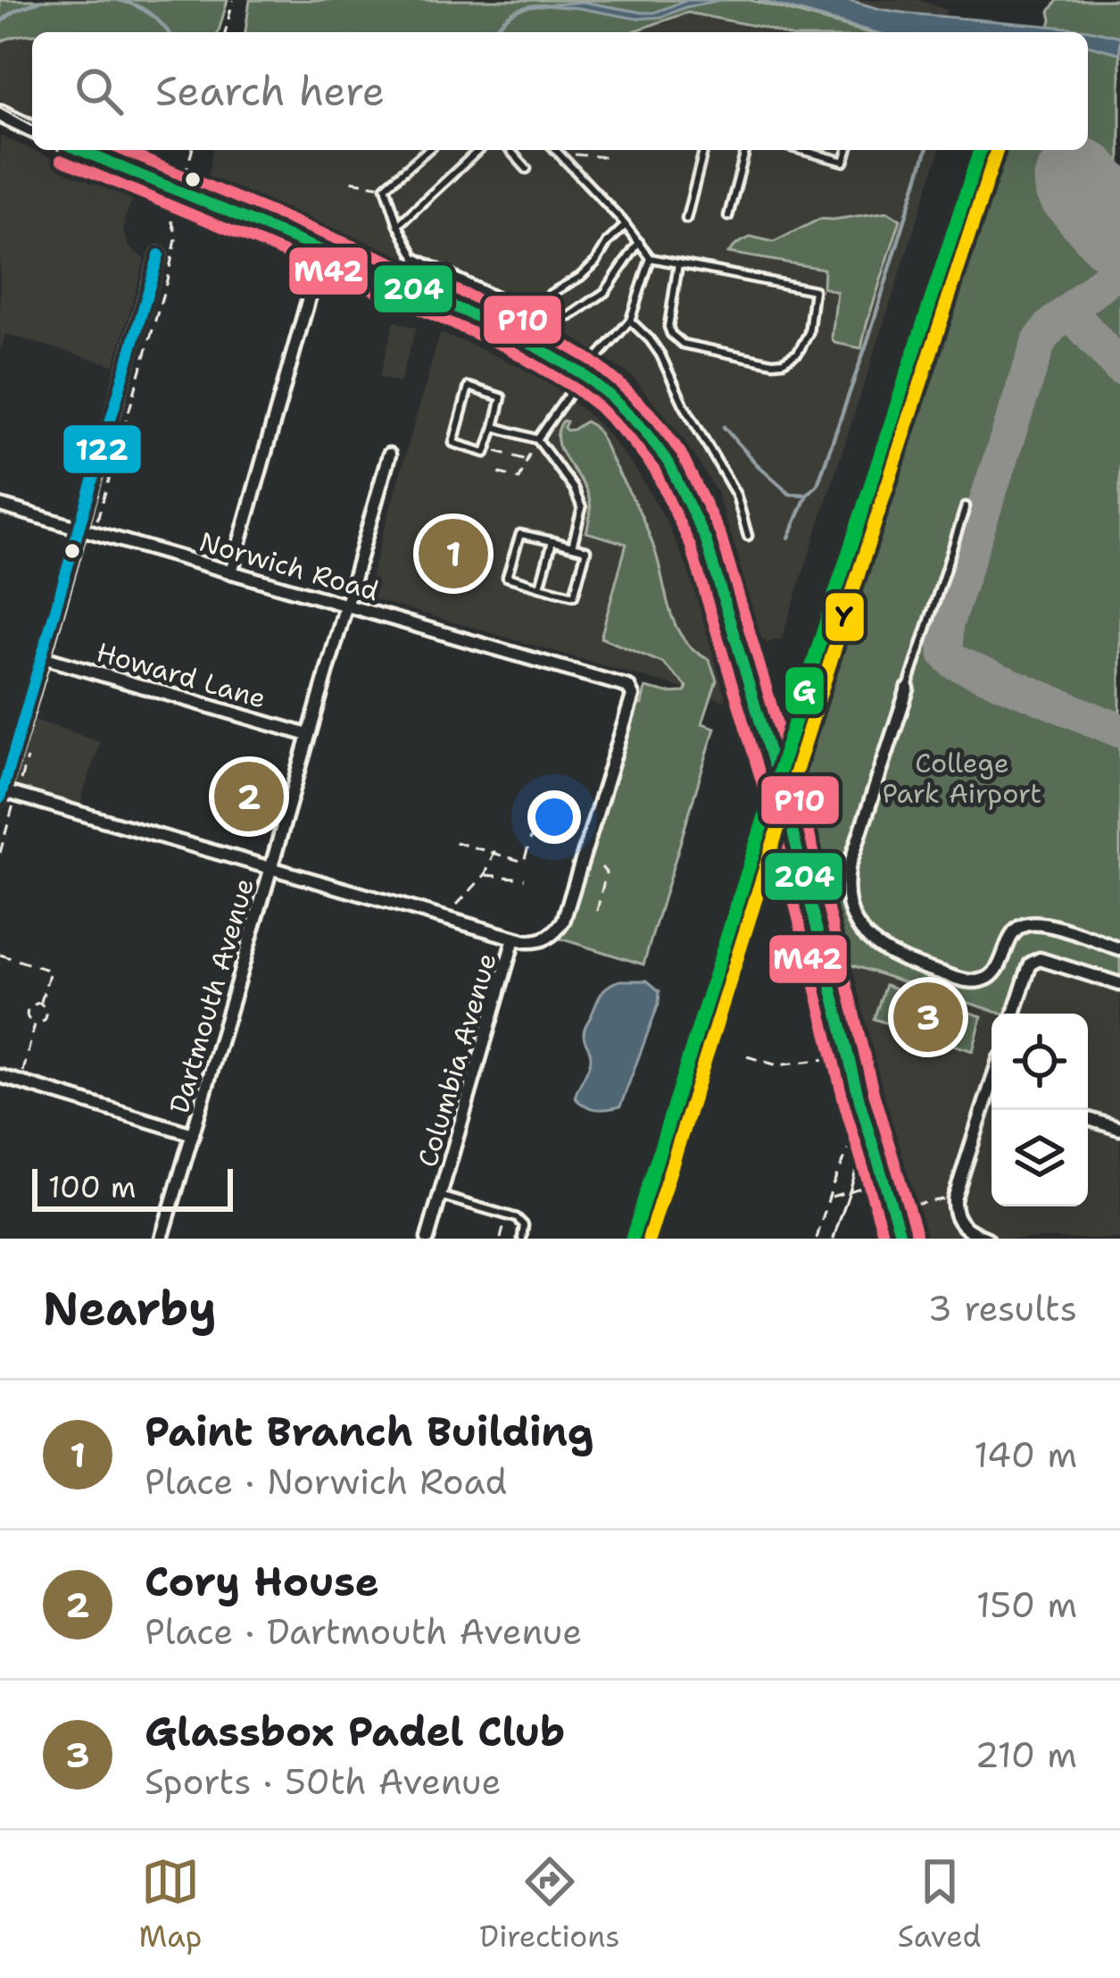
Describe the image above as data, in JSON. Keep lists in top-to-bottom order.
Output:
{
  "streets": {
    "street": [
      "Norwich Road",
      "Howard Lane",
      "Dartmouth Avenue",
      "Columbia Avenue"
    ]
  },
  "crossings": [
    ["Norwich Road", "Dartmouth Avenue"],
    ["Norwich Road", "Columbia Avenue"],
    ["Howard Lane", "Dartmouth Avenue"]
  ],
  "parks": ["College Park Airport"],
  "lines": [
    "transit line G",
    "transit line Y",
    "transit line 204",
    "transit line P10",
    "transit line M42",
    "transit line 122"
  ],
  "scale_bar": "100 m",
  "page": {
    "search": "Search here",
    "pins": ["1", "2", "3"],
    "scale": "100 m",
    "heading": ["Nearby", "3 results"],
    "list": [
      {
        "mark": "1",
        "name": "Paint Branch Building",
        "note": "Place · Norwich Road",
        "value": "140 m"
      },
      {
        "mark": "2",
        "name": "Cory House",
        "note": "Place · Dartmouth Avenue",
        "value": "150 m"
      },
      {
        "mark": "3",
        "name": "Glassbox Padel Club",
        "note": "Sports · 50th Avenue",
        "value": "210 m"
      }
    ],
    "nav": ["Map", "Directions", "Saved"]
  }
}
